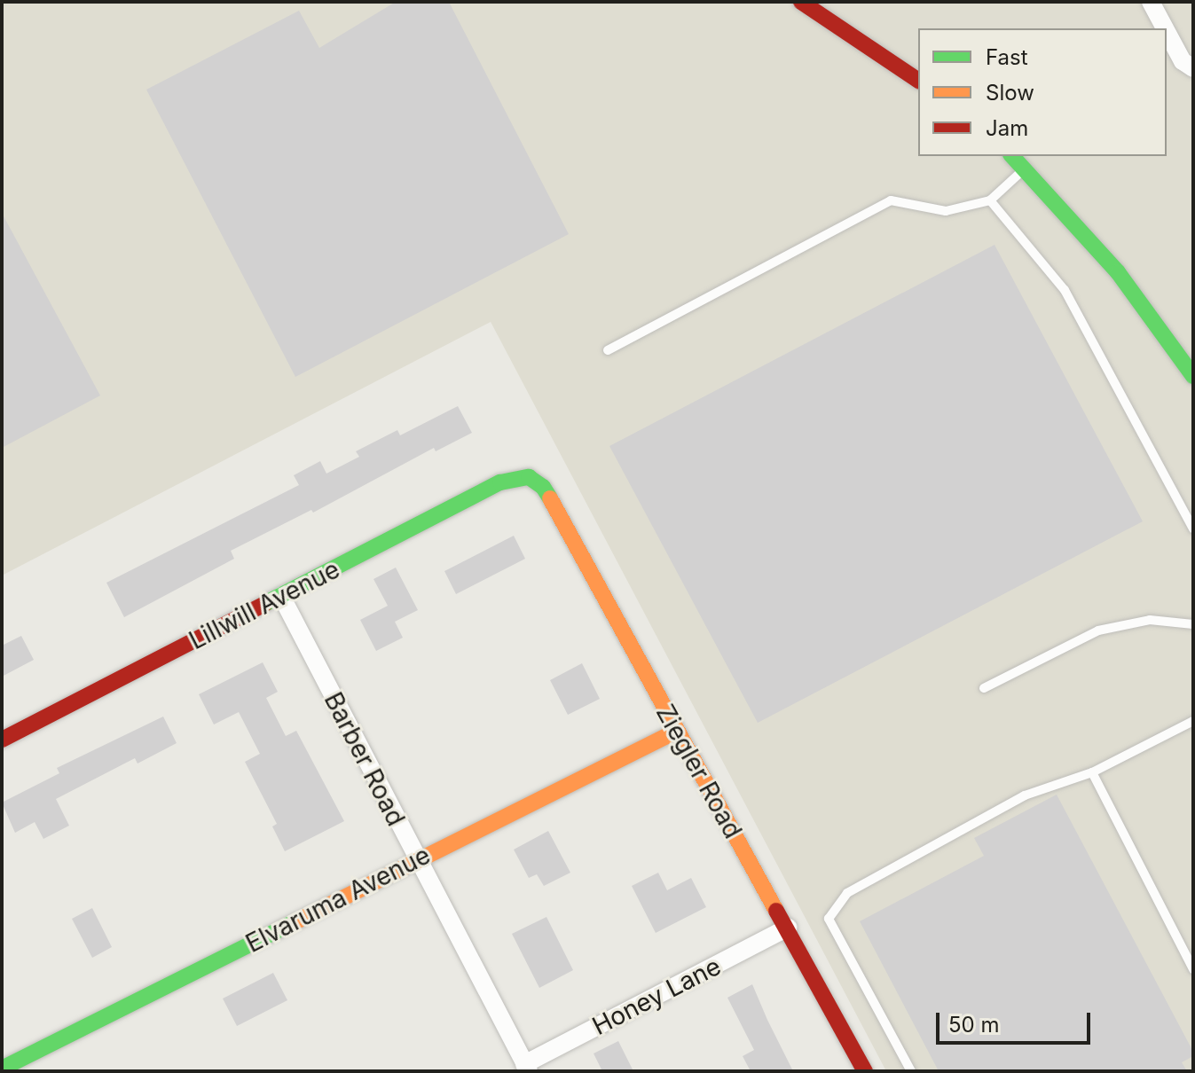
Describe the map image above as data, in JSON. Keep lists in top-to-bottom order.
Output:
{
  "streets": {
    "street": [
      "Lillwill Avenue",
      "Barber Road",
      "Ziegler Road",
      "Elvaruma Avenue",
      "Honey Lane"
    ]
  },
  "crossings": [
    ["Lillwill Avenue", "Barber Road"],
    ["Lillwill Avenue", "Ziegler Road"],
    ["Barber Road", "Elvaruma Avenue"],
    ["Barber Road", "Honey Lane"],
    ["Ziegler Road", "Elvaruma Avenue"],
    ["Ziegler Road", "Honey Lane"]
  ],
  "legend": ["Fast", "Slow", "Jam"],
  "scale_bar": "50 m"
}
